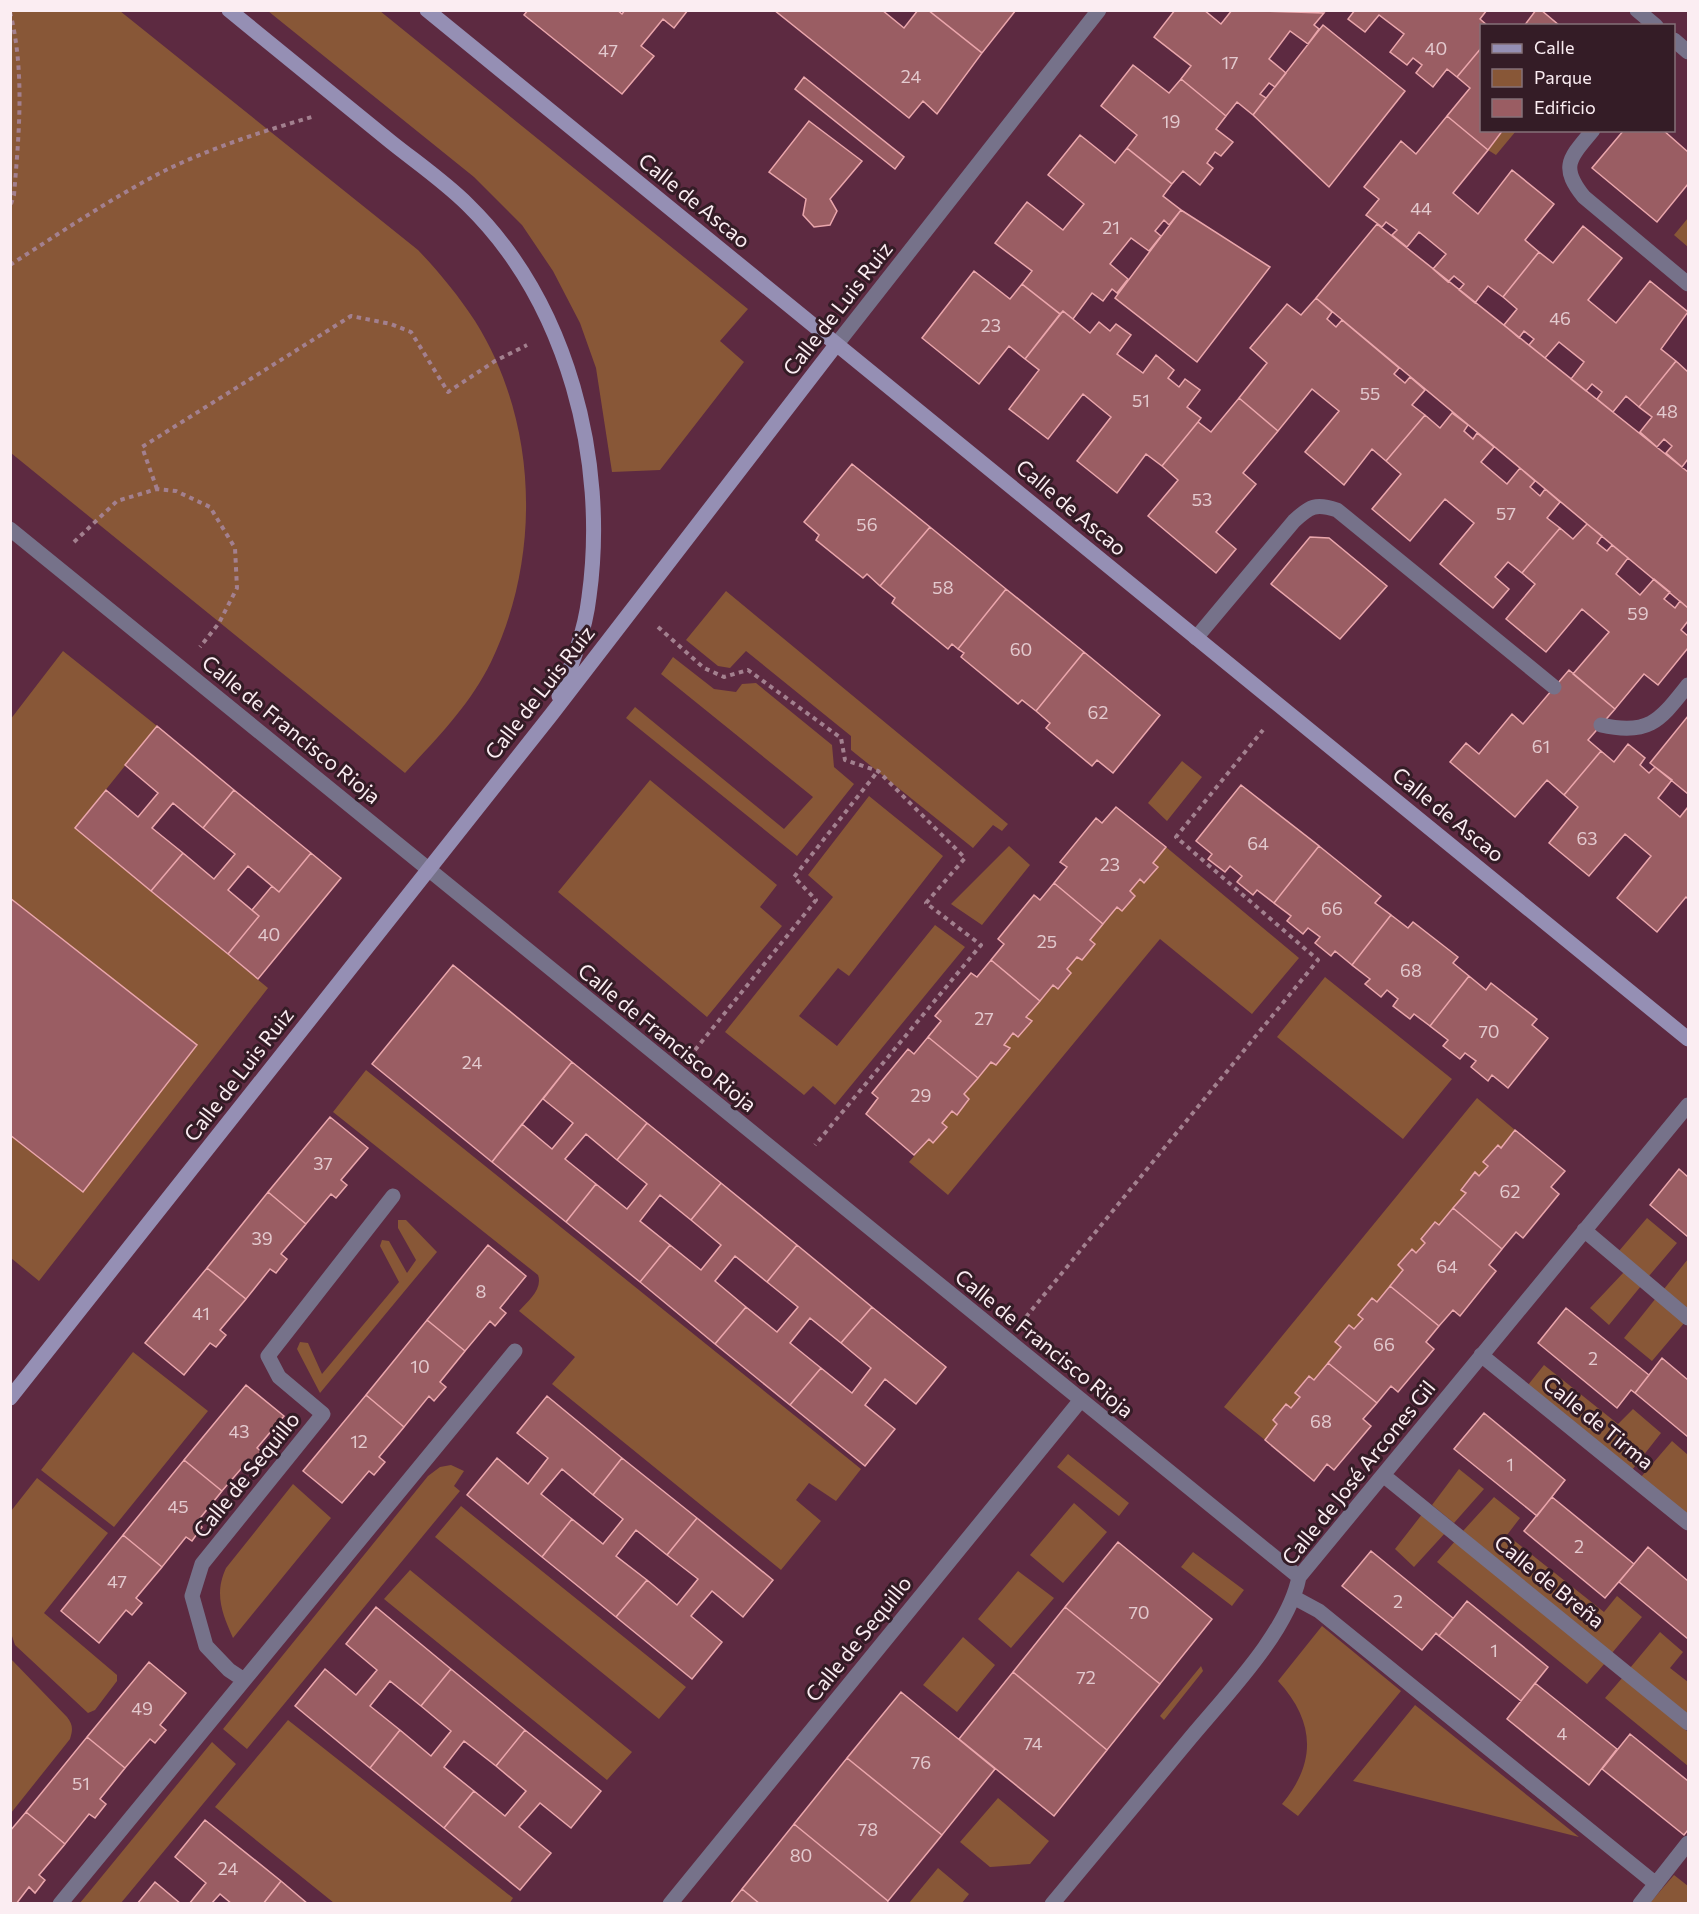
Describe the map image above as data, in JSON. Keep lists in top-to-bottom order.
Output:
{
  "streets": {
    "street": [
      "Calle de Ascao",
      "Calle de Luis Ruiz",
      "Calle de Francisco Rioja",
      "Calle de Tirma",
      "Calle de José Arcones Gil",
      "Calle de Sequillo",
      "Calle de Breña"
    ]
  },
  "crossings": [
    ["Calle de Ascao", "Calle de Luis Ruiz"],
    ["Calle de Luis Ruiz", "Calle de Francisco Rioja"],
    ["Calle de Francisco Rioja", "Calle de José Arcones Gil"],
    ["Calle de Francisco Rioja", "Calle de Sequillo"],
    ["Calle de Tirma", "Calle de José Arcones Gil"],
    ["Calle de José Arcones Gil", "Calle de Breña"]
  ],
  "house_numbers": [
    "40",
    "47",
    "17",
    "24",
    "19",
    "44",
    "21",
    "46",
    "23",
    "55",
    "51",
    "48",
    "53",
    "57",
    "56",
    "58",
    "59",
    "60",
    "62",
    "61",
    "63",
    "64",
    "23",
    "66",
    "40",
    "25",
    "68",
    "27",
    "70",
    "24",
    "29",
    "37",
    "62",
    "39",
    "64",
    "8",
    "41",
    "66",
    "2",
    "10",
    "68",
    "43",
    "12",
    "1",
    "45",
    "2",
    "47",
    "2",
    "70",
    "1",
    "72",
    "49",
    "4",
    "74",
    "76",
    "51",
    "78",
    "80",
    "24"
  ],
  "legend": ["Calle", "Parque", "Edificio"]
}
